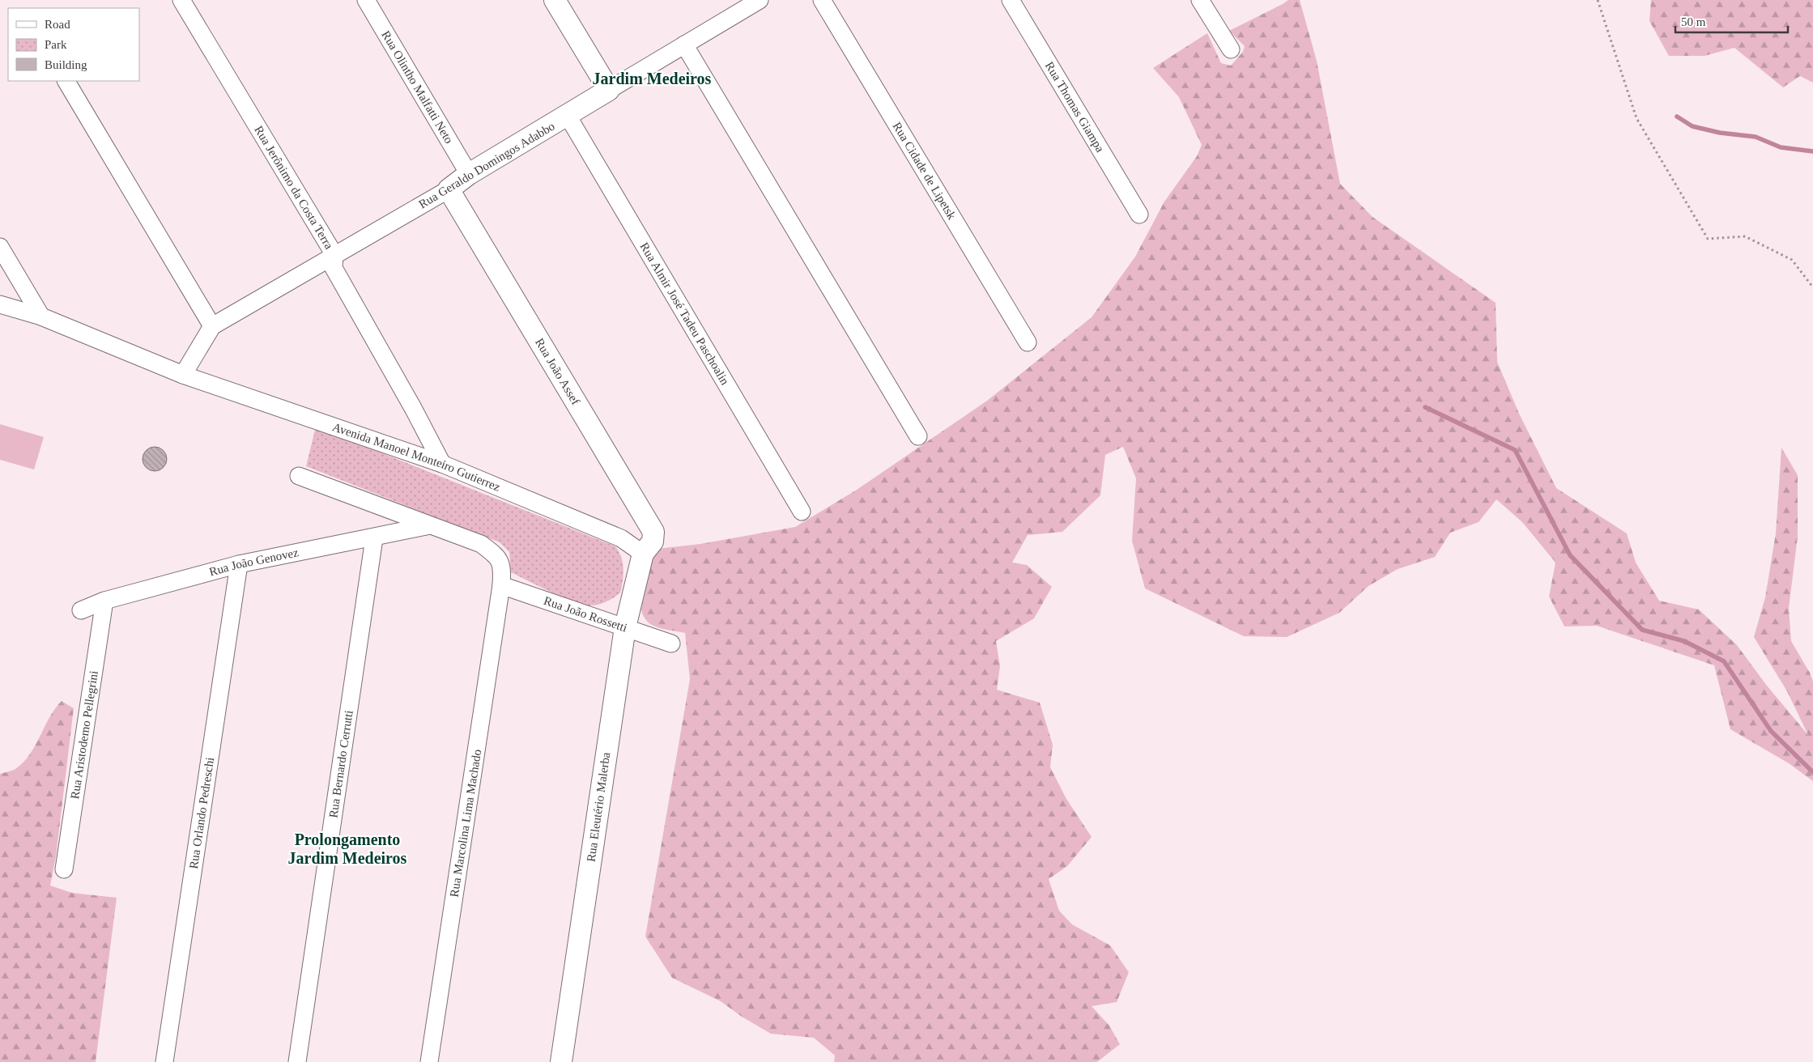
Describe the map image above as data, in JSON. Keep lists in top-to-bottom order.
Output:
{
  "streets": {
    "street": [
      "Rua Olintho Malfatti Neto",
      "Rua Thomas Giampa",
      "Rua Geraldo Domingos Adabbo",
      "Rua Cidade de Lipetsk",
      "Rua Jerônimo da Costa Terra",
      "Rua Almir José Tadeu Paschoalin",
      "Rua João Assef",
      "Avenida Manoel Monteiro Gutierrez",
      "Rua João Genovez",
      "Rua João Rossetti",
      "Rua Aristodemo Pellegrini",
      "Rua Bernardo Cerrutti",
      "Rua Eleutério Malerba",
      "Rua Orlando Pedreschi",
      "Rua Marcolina Lima Machado"
    ]
  },
  "crossings": [
    ["Rua Olintho Malfatti Neto", "Rua Geraldo Domingos Adabbo"],
    ["Rua Geraldo Domingos Adabbo", "Rua Jerônimo da Costa Terra"],
    ["Rua Geraldo Domingos Adabbo", "Rua Almir José Tadeu Paschoalin"],
    ["Rua Geraldo Domingos Adabbo", "Rua João Assef"],
    ["Rua Jerônimo da Costa Terra", "Avenida Manoel Monteiro Gutierrez"],
    ["Rua João Assef", "Avenida Manoel Monteiro Gutierrez"],
    ["Rua João Assef", "Rua Eleutério Malerba"],
    ["Avenida Manoel Monteiro Gutierrez", "Rua Eleutério Malerba"],
    ["Rua João Genovez", "Rua Aristodemo Pellegrini"],
    ["Rua João Genovez", "Rua Bernardo Cerrutti"],
    ["Rua João Genovez", "Rua Orlando Pedreschi"],
    ["Rua João Genovez", "Rua Marcolina Lima Machado"],
    ["Rua João Rossetti", "Rua Eleutério Malerba"],
    ["Rua João Rossetti", "Rua Marcolina Lima Machado"]
  ],
  "districts": ["Jardim Medeiros", "Prolongamento Jardim Medeiros"],
  "legend": ["Road", "Park", "Building"],
  "scale_bar": "50 m"
}
